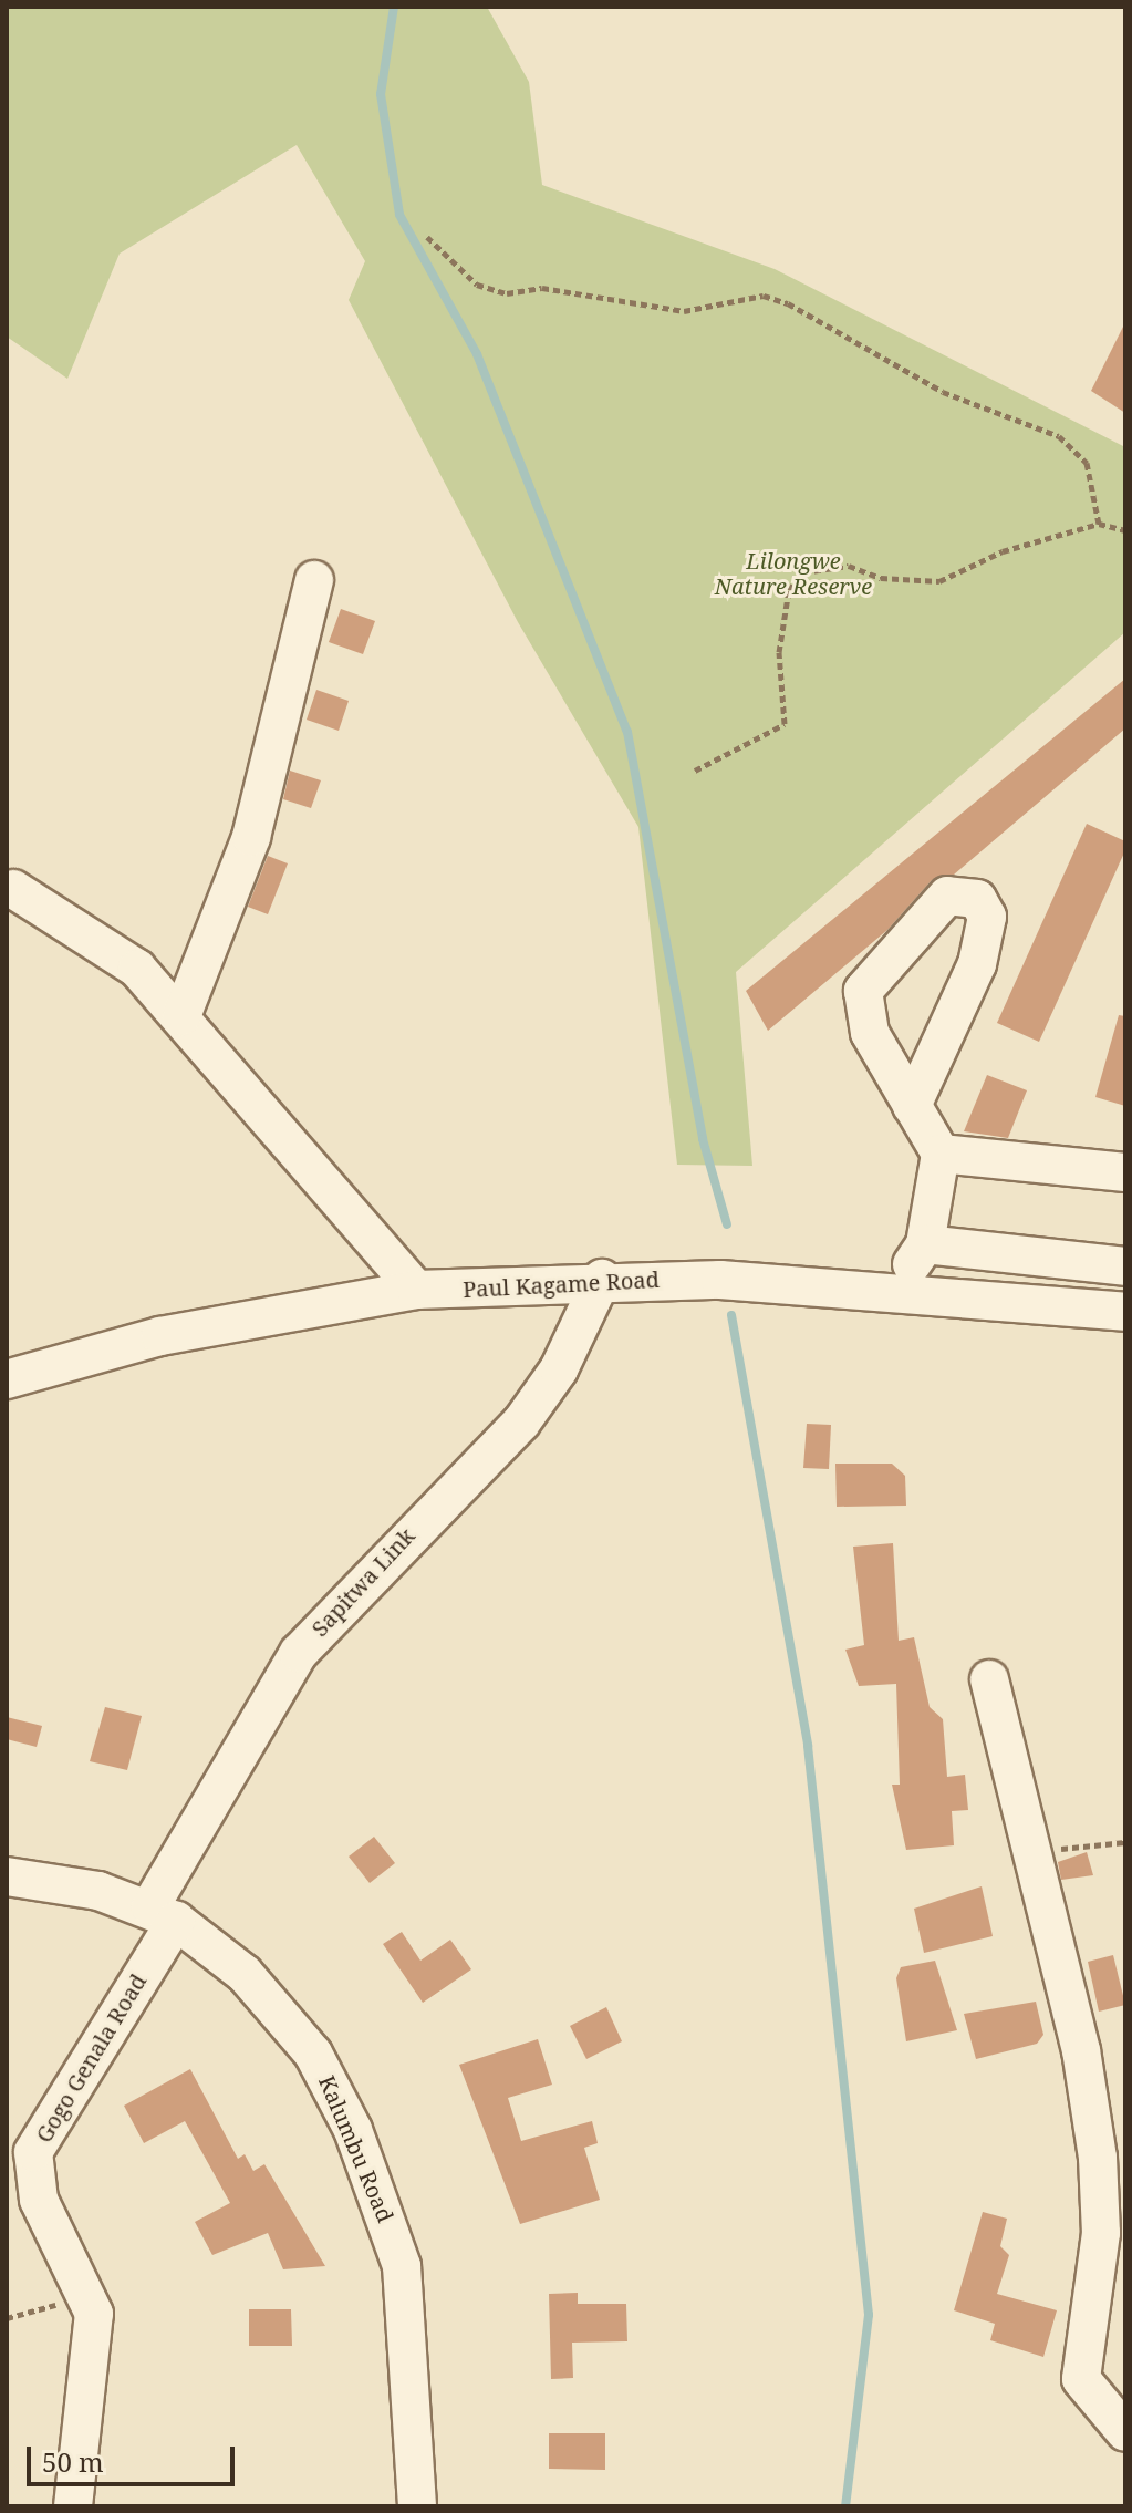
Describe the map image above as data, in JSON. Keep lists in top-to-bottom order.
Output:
{
  "streets": {
    "street": [
      "Paul Kagame Road",
      "Sapitwa Link",
      "Gogo Genala Road",
      "Kalumbu Road"
    ]
  },
  "crossings": [
    ["Paul Kagame Road", "Sapitwa Link"],
    ["Sapitwa Link", "Gogo Genala Road"],
    ["Sapitwa Link", "Kalumbu Road"],
    ["Gogo Genala Road", "Kalumbu Road"]
  ],
  "parks": ["Lilongwe Nature Reserve"],
  "scale_bar": "50 m"
}
